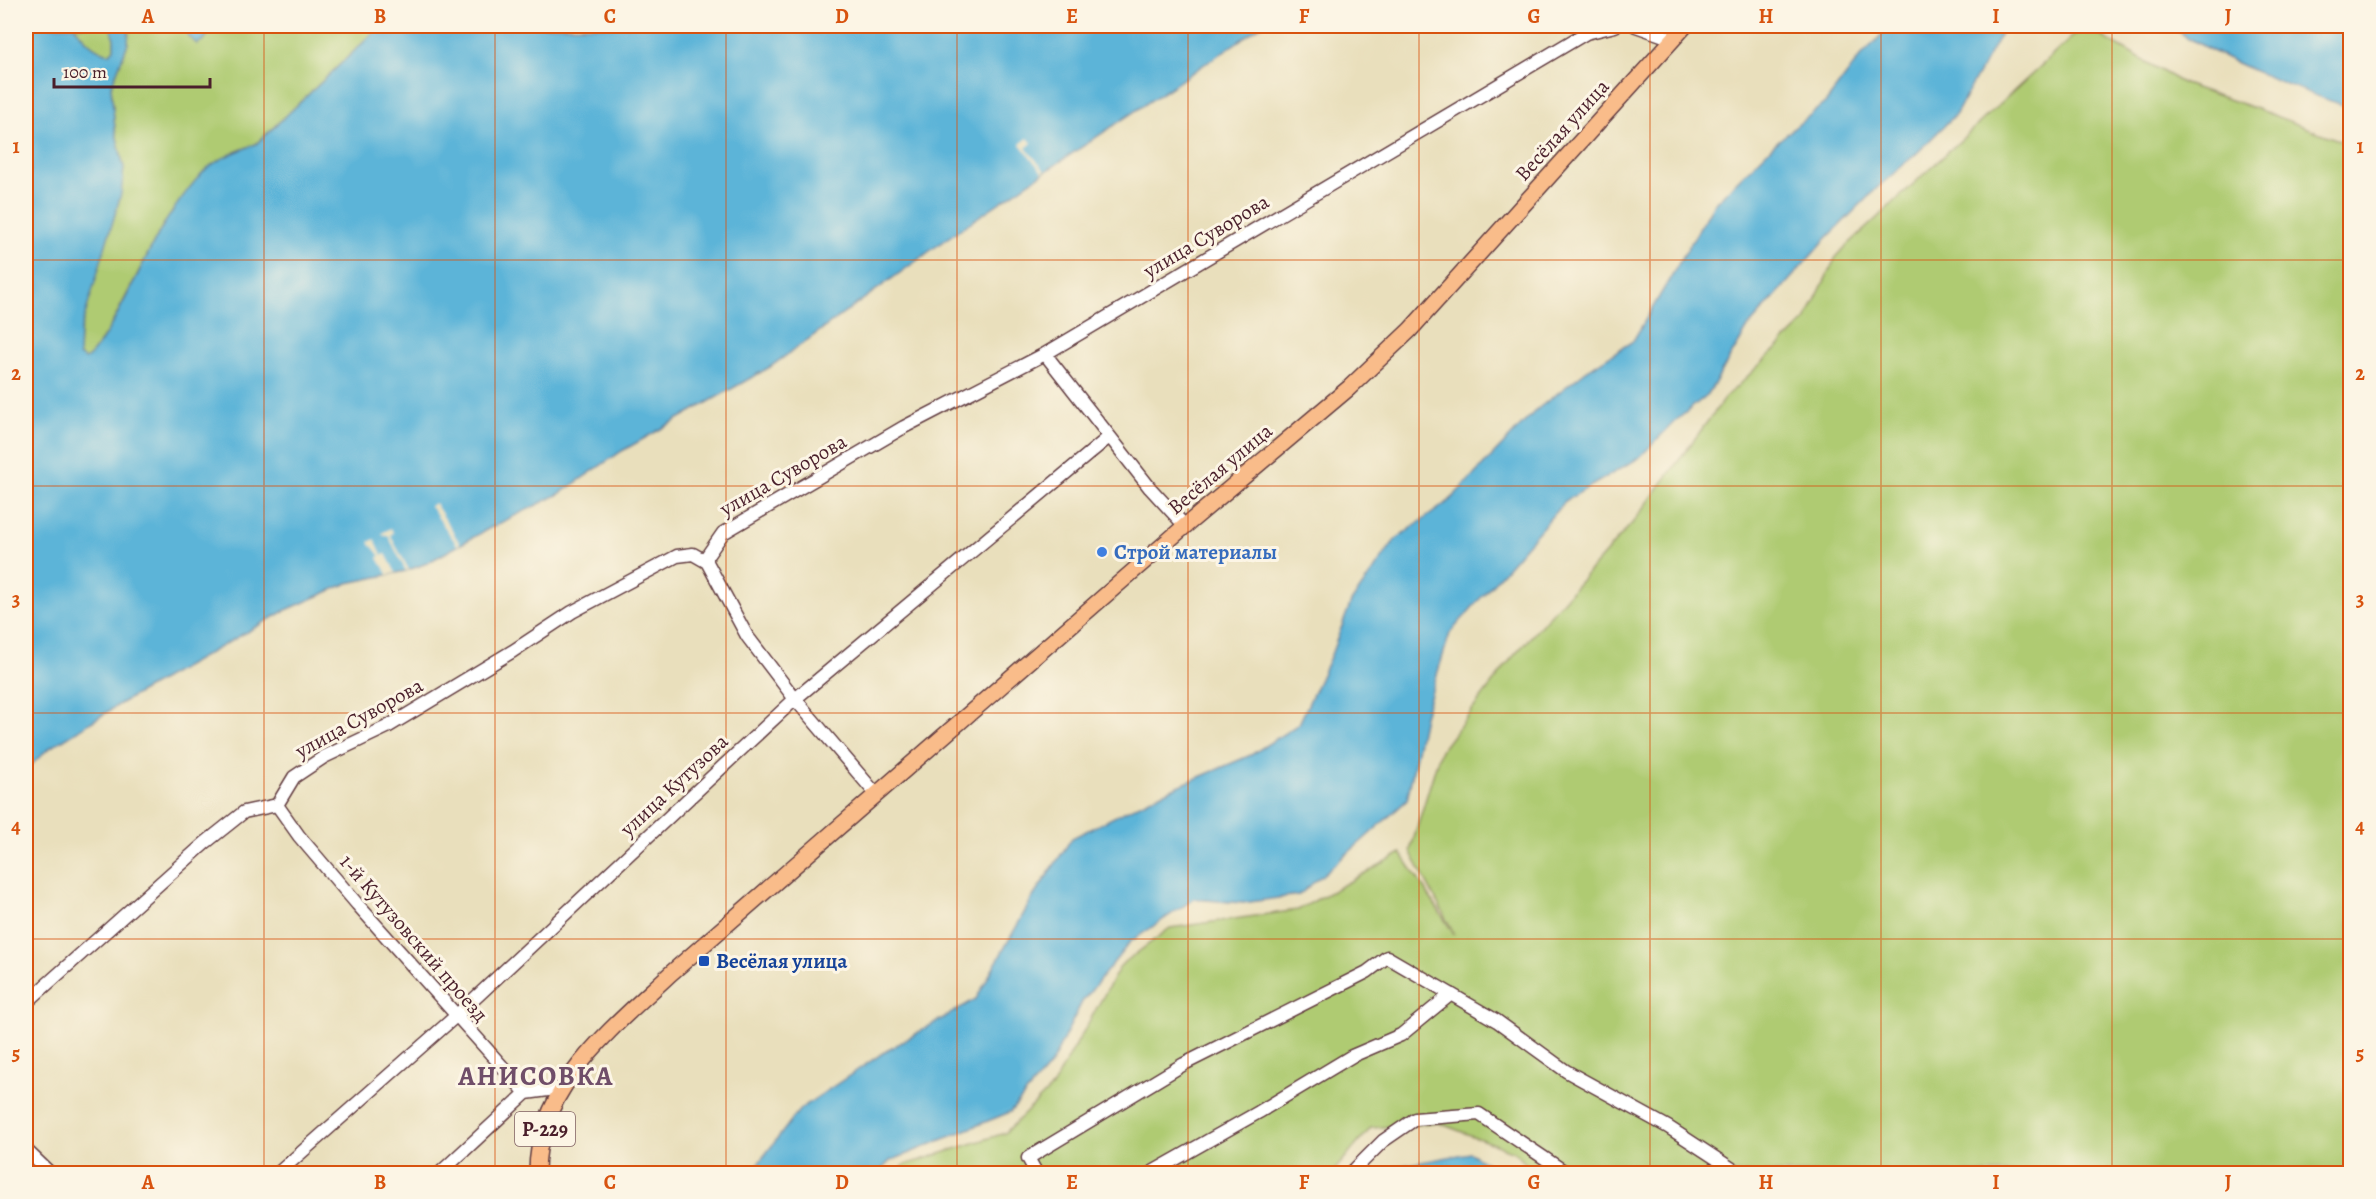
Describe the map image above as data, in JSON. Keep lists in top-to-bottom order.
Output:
{
  "streets": {
    "main road": ["Весёлая улица", "Р-229"],
    "street": ["улица Суворова", "улица Кутузова", "1-й Кутузовский проезд"]
  },
  "crossings": [
    ["Весёлая улица", "Р-229"],
    ["улица Суворова", "1-й Кутузовский проезд"],
    ["улица Кутузова", "1-й Кутузовский проезд"]
  ],
  "districts": ["АНИСОВКА"],
  "places": {
    "other": ["Строй материалы"],
    "transit": ["Весёлая улица"]
  },
  "scale_bar": "100 m",
  "grid": {
    "columns": [
      "A",
      "B",
      "C",
      "D",
      "E",
      "F",
      "G",
      "H",
      "I",
      "J"
    ],
    "rows": [
      "1",
      "2",
      "3",
      "4",
      "5"
    ]
  }
}
